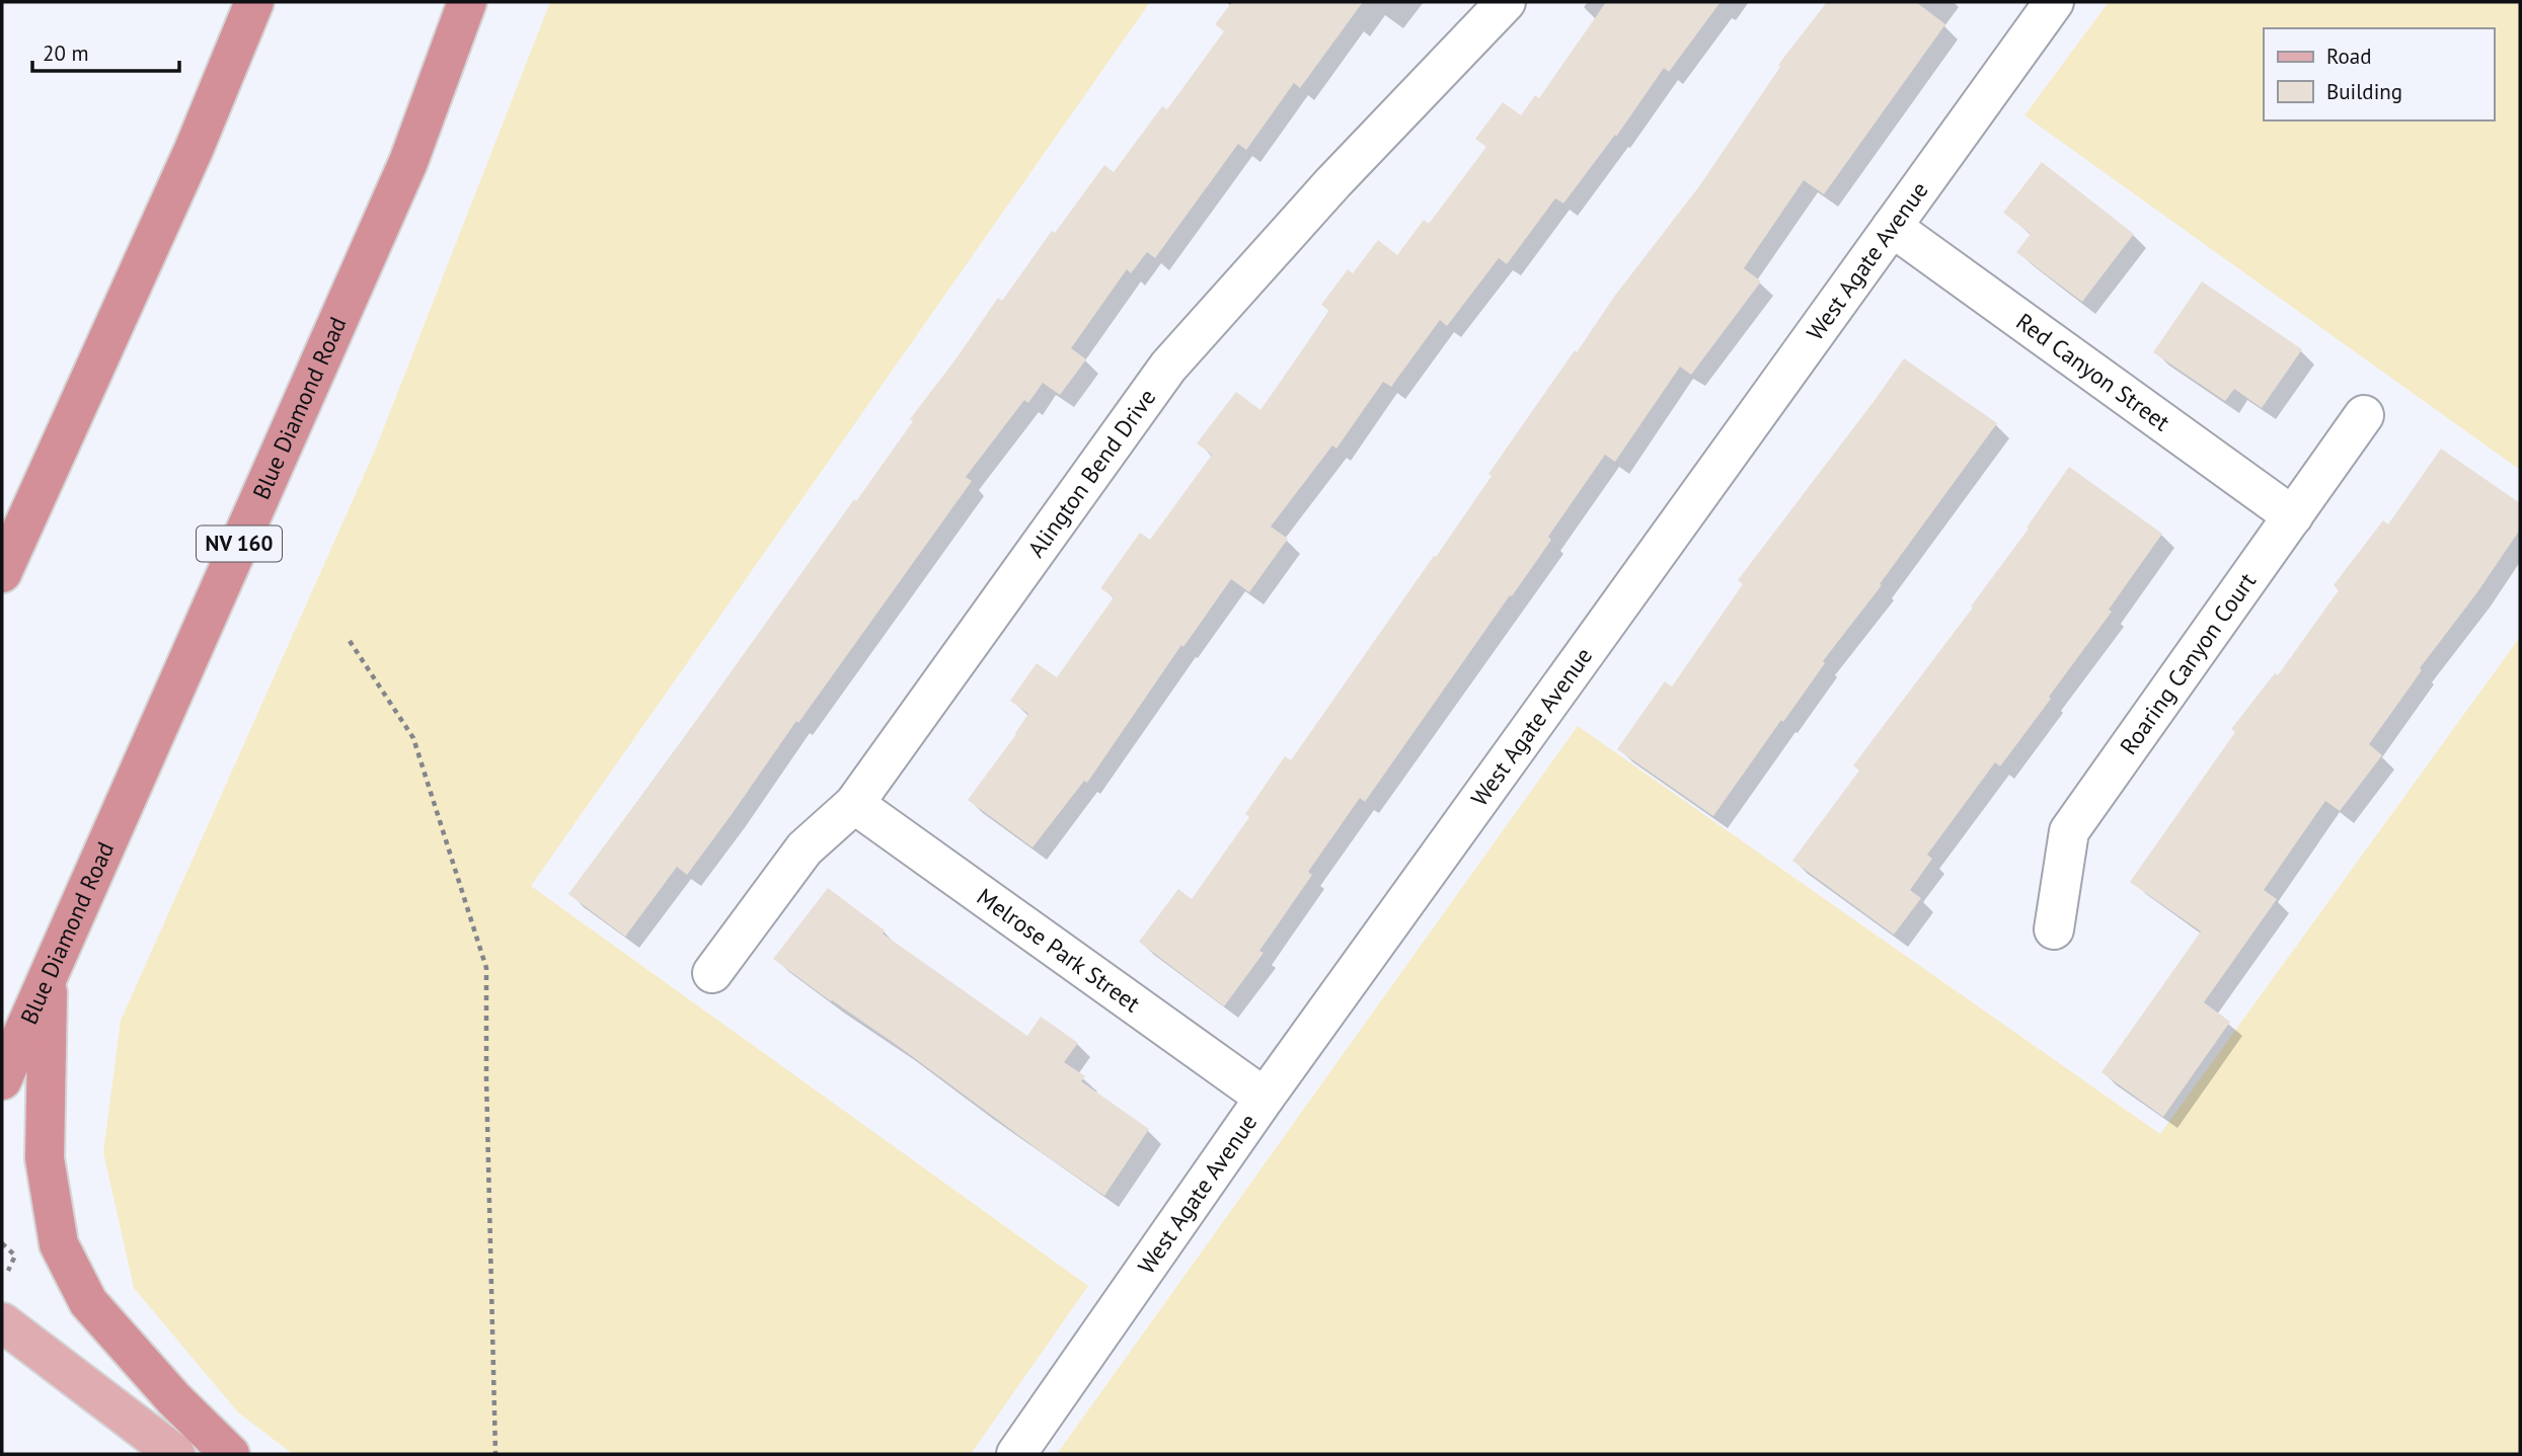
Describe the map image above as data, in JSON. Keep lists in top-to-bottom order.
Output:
{
  "streets": {
    "highway": ["Blue Diamond Road", "NV 160"],
    "street": [
      "West Agate Avenue",
      "Red Canyon Street",
      "Alington Bend Drive",
      "Roaring Canyon Court",
      "Melrose Park Street"
    ]
  },
  "crossings": [
    ["West Agate Avenue", "Red Canyon Street"],
    ["West Agate Avenue", "Melrose Park Street"],
    ["Red Canyon Street", "Roaring Canyon Court"],
    ["Alington Bend Drive", "Melrose Park Street"]
  ],
  "legend": ["Road", "Building"],
  "scale_bar": "20 m"
}
